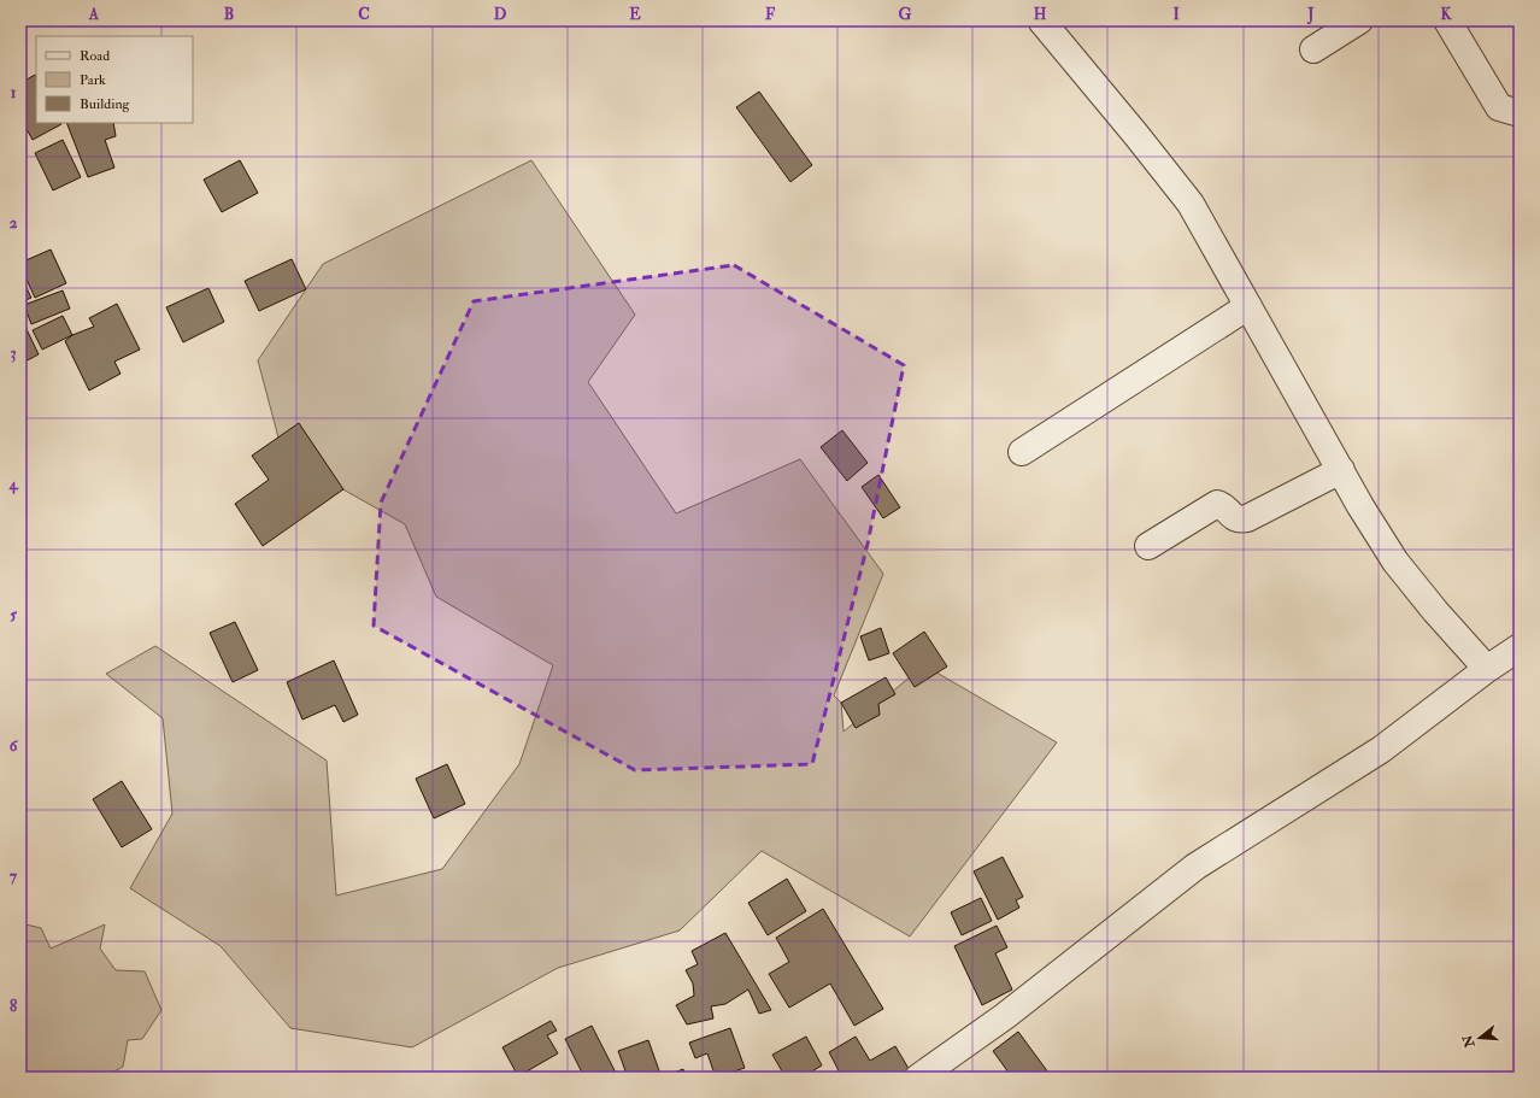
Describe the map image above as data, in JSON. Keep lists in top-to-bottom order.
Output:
{
  "legend": ["Road", "Park", "Building"],
  "north": "left",
  "grid": {
    "columns": [
      "A",
      "B",
      "C",
      "D",
      "E",
      "F",
      "G",
      "H",
      "I",
      "J",
      "K"
    ],
    "rows": [
      "1",
      "2",
      "3",
      "4",
      "5",
      "6",
      "7",
      "8"
    ]
  }
}
